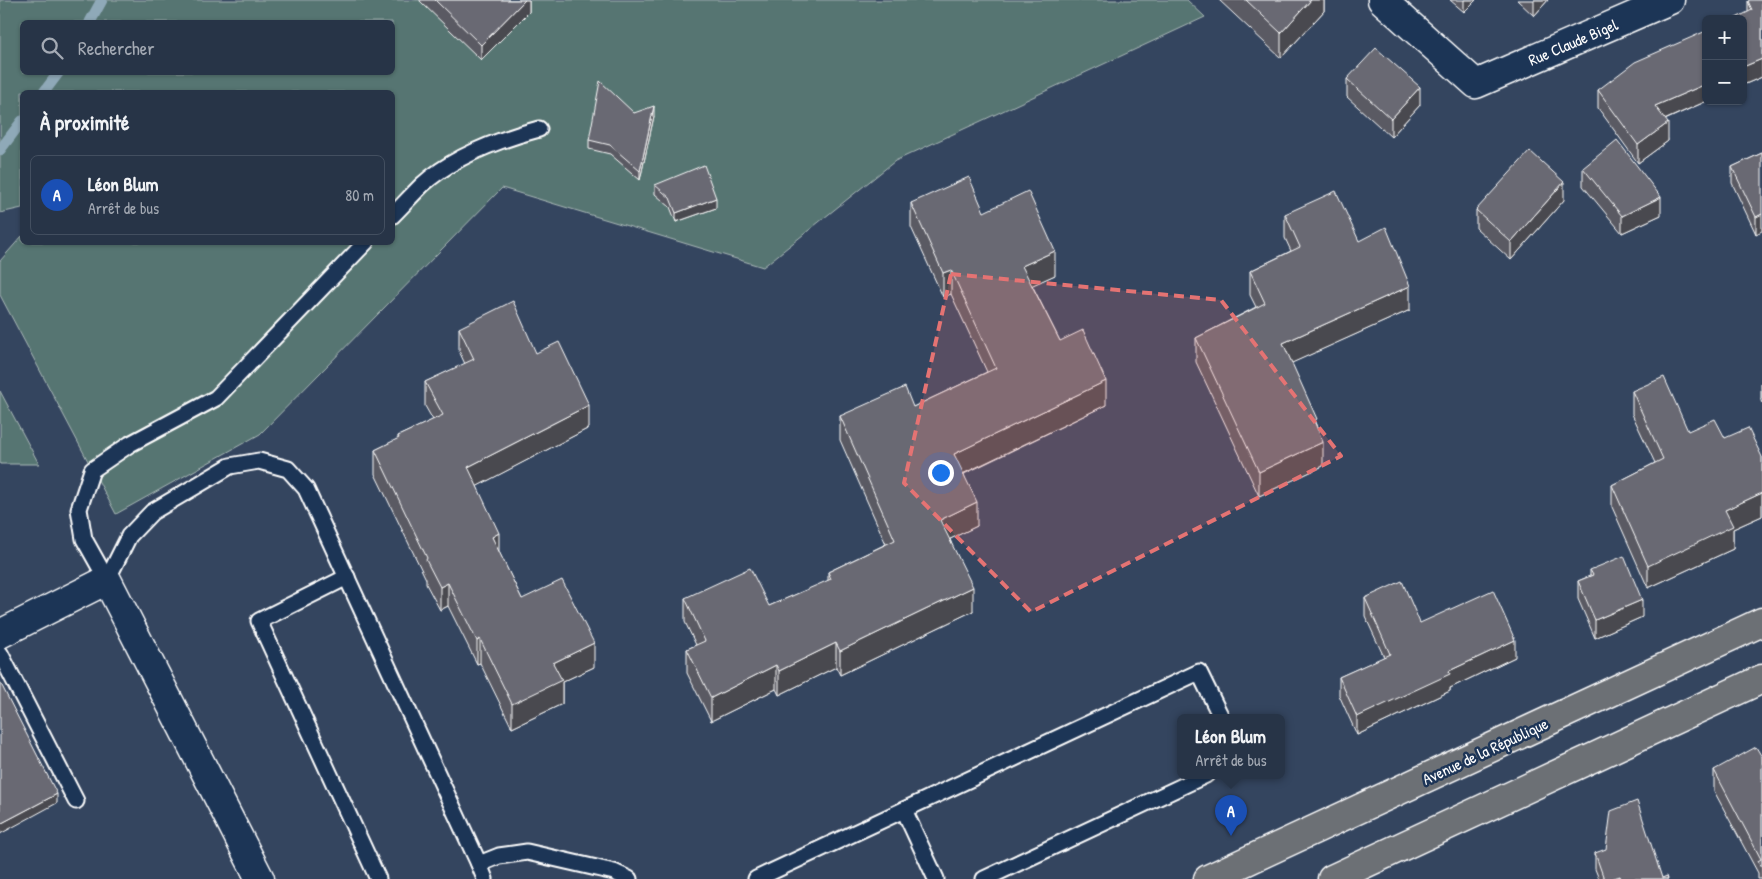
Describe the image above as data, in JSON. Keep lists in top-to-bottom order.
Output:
{
  "streets": {
    "main road": ["Avenue de la République"],
    "street": ["Rue Claude Bigel"]
  },
  "page": {
    "map_buttons": ["+", "−"],
    "search": "Rechercher",
    "heading": "À proximité",
    "list": [
      {
        "mark": "A",
        "name": "Léon Blum",
        "note": "Arrêt de bus",
        "value": "80 m"
      }
    ],
    "popup": ["Léon Blum", "Arrêt de bus"],
    "pins": "A"
  }
}
